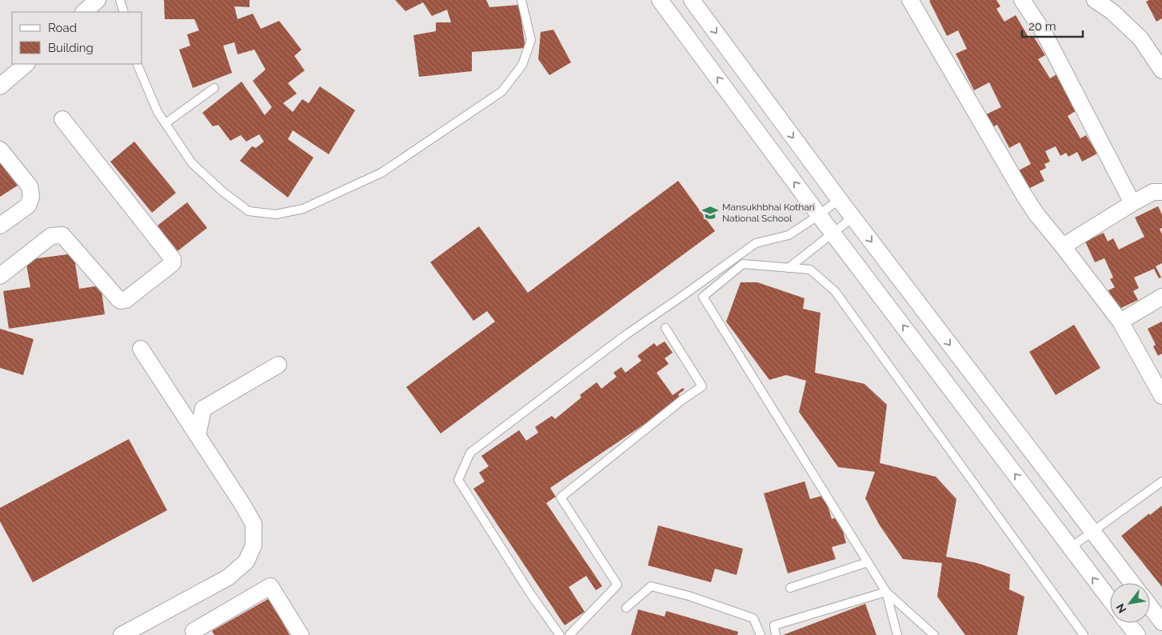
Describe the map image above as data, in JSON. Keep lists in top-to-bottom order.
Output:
{
  "places": {
    "school or university": ["Mansukhbhai Kothari National School"]
  },
  "legend": ["Road", "Building"],
  "scale_bar": "20 m",
  "north": "bottom left"
}
